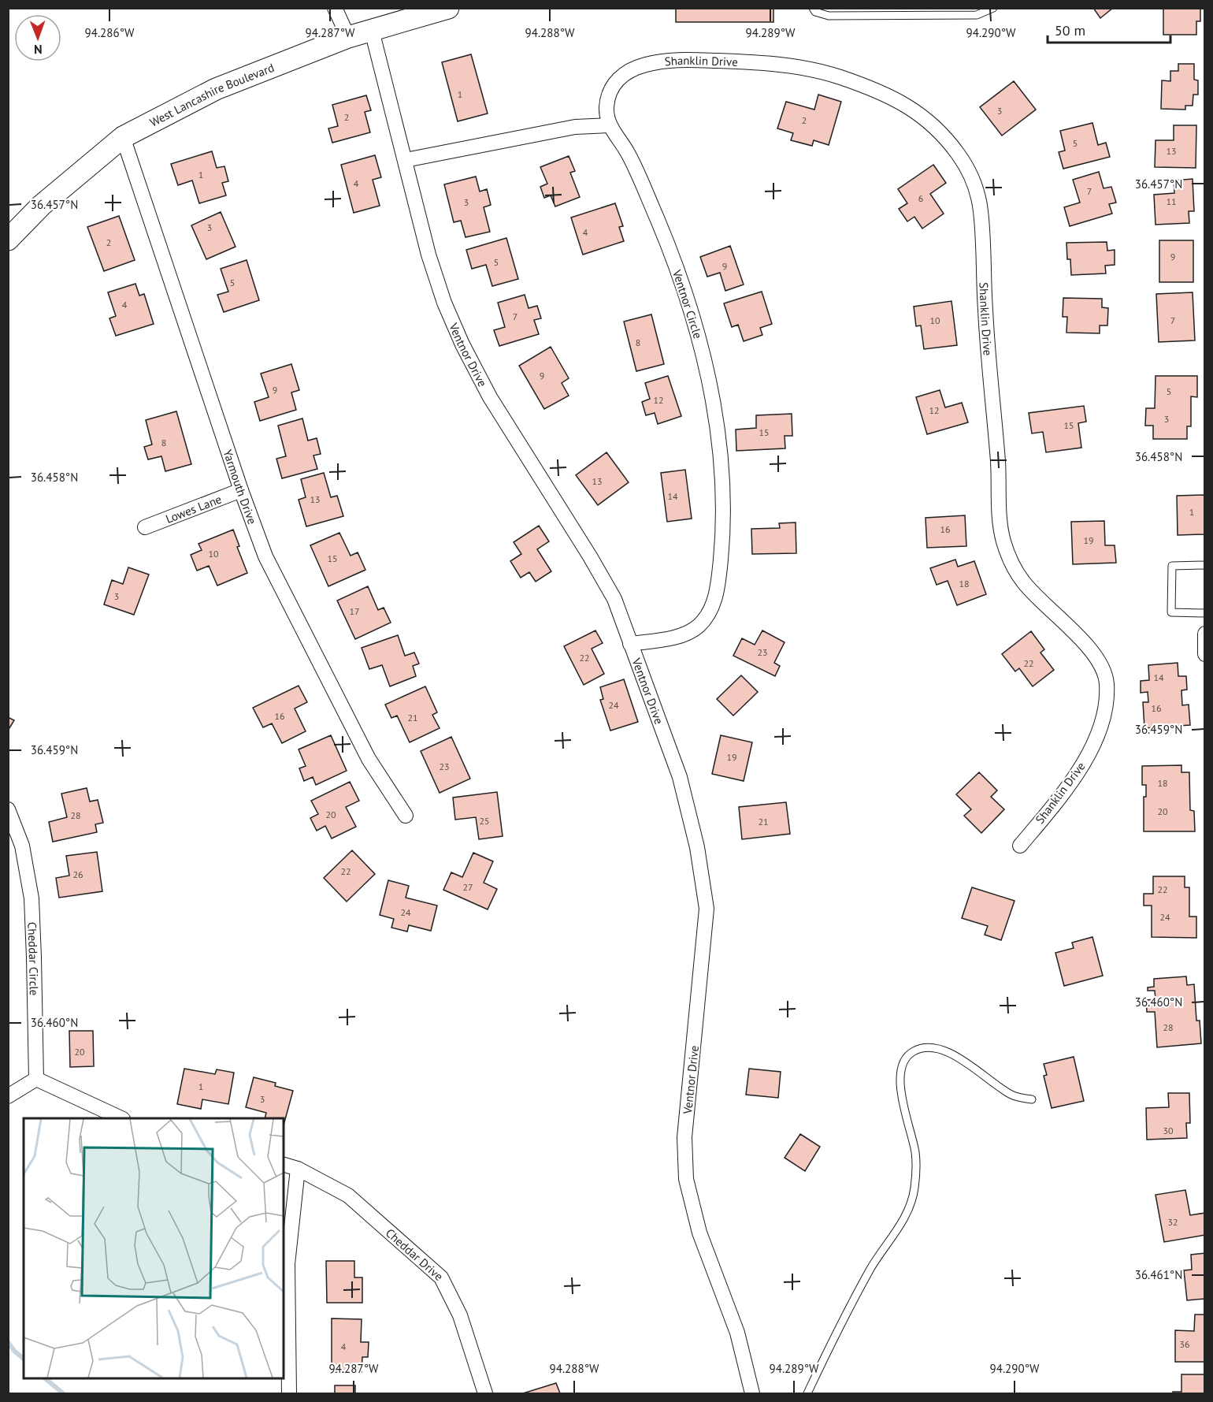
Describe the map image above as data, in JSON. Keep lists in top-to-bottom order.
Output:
{
  "streets": {
    "main road": ["West Lancashire Boulevard"],
    "street": [
      "Shanklin Drive",
      "Ventnor Circle",
      "Ventnor Drive",
      "Yarmouth Drive",
      "Lowes Lane",
      "Cheddar Circle",
      "Cheddar Drive"
    ]
  },
  "crossings": [
    ["Shanklin Drive", "Ventnor Circle"],
    ["West Lancashire Boulevard", "Ventnor Drive"],
    ["West Lancashire Boulevard", "Yarmouth Drive"],
    ["Ventnor Circle", "Ventnor Drive"],
    ["Yarmouth Drive", "Lowes Lane"]
  ],
  "house_numbers": [
    "1",
    "3",
    "2",
    "2",
    "5",
    "13",
    "1",
    "4",
    "7",
    "6",
    "11",
    "3",
    "3",
    "4",
    "2",
    "9",
    "5",
    "9",
    "5",
    "4",
    "7",
    "10",
    "7",
    "8",
    "9",
    "9",
    "5",
    "12",
    "12",
    "3",
    "15",
    "15",
    "8",
    "13",
    "14",
    "13",
    "1",
    "16",
    "19",
    "10",
    "15",
    "18",
    "3",
    "17",
    "23",
    "22",
    "22",
    "14",
    "24",
    "16",
    "16",
    "21",
    "19",
    "23",
    "18",
    "20",
    "20",
    "28",
    "25",
    "21",
    "22",
    "26",
    "27",
    "22",
    "24",
    "24",
    "28",
    "20",
    "1",
    "3",
    "30",
    "32",
    "36",
    "4"
  ],
  "scale_bar": "50 m",
  "north": "bottom",
  "coordinates": [
    "94.286°W",
    "94.287°W",
    "94.288°W",
    "94.289°W",
    "94.290°W",
    "36.457°N",
    "36.458°N",
    "36.459°N",
    "36.460°N",
    "36.461°N"
  ]
}
